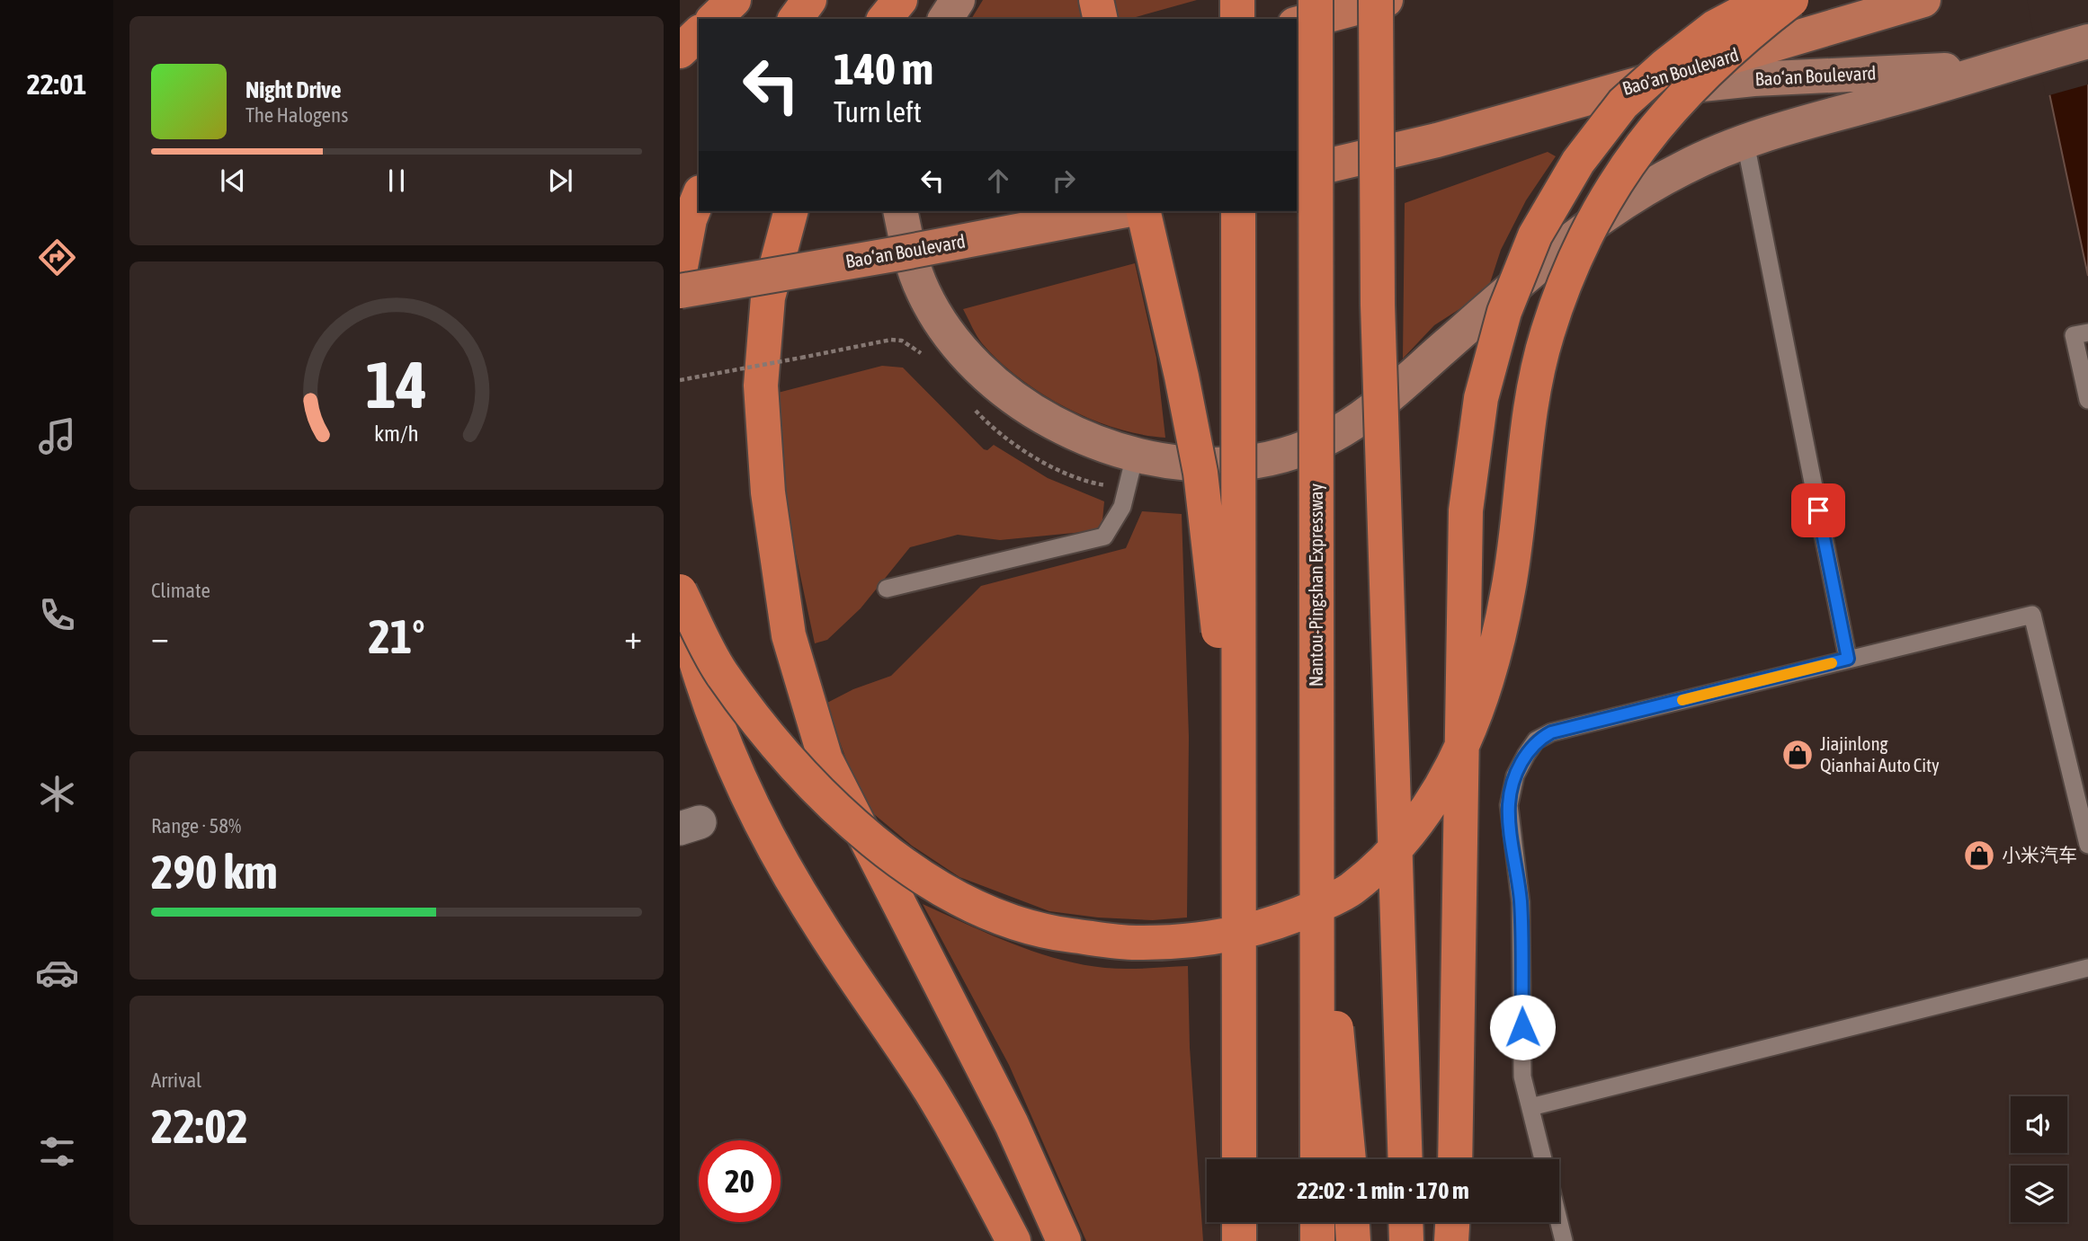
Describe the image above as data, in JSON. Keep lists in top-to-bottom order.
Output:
{
  "streets": {
    "highway": ["Nantou-Pingshan Expressway"],
    "main road": ["Bao'an Boulevard", "Bao‘an Boulevard"]
  },
  "crossings": [
    ["Bao'an Boulevard", "Bao‘an Boulevard"]
  ],
  "places": {
    "shop": ["Jiajinlong Qianhai Auto City", "小米汽车"]
  },
  "page": {
    "tabs": "22:01",
    "turn": ["140 m", "Turn left"],
    "song": ["Night Drive", "The Halogens"],
    "tile": [
      "Climate",
      ["Range · 58%", "290 km"],
      ["Arrival", "22:02"]
    ],
    "heat": ["−", "21°", "+"],
    "limit": "20",
    "trip": "22:02 · 1 min · 170 m",
    "gauge": ["14", "km/h"]
  }
}
